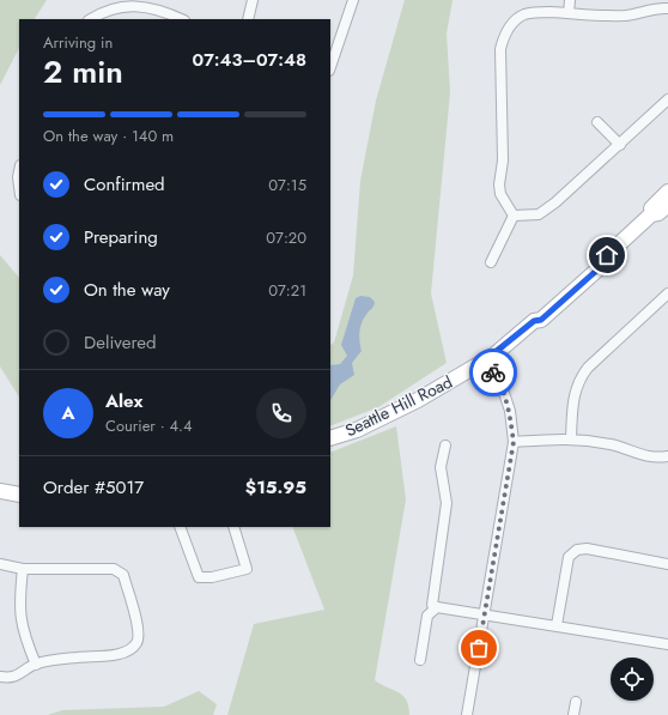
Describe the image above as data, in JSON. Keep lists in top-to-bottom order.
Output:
{
  "streets": {
    "main road": ["Seattle Hill Road"]
  },
  "page": {
    "heading": ["2 min", "Arriving in", "07:43–07:48"],
    "panel": [
      "Alex",
      "Courier · 4.4",
      "Order #5017",
      "$15.95"
    ],
    "bar": "On the way · 140 m",
    "list": [
      ["Confirmed", "07:15"],
      ["Preparing", "07:20"],
      ["On the way", "07:21"],
      "Delivered"
    ],
    "round": "A"
  }
}
